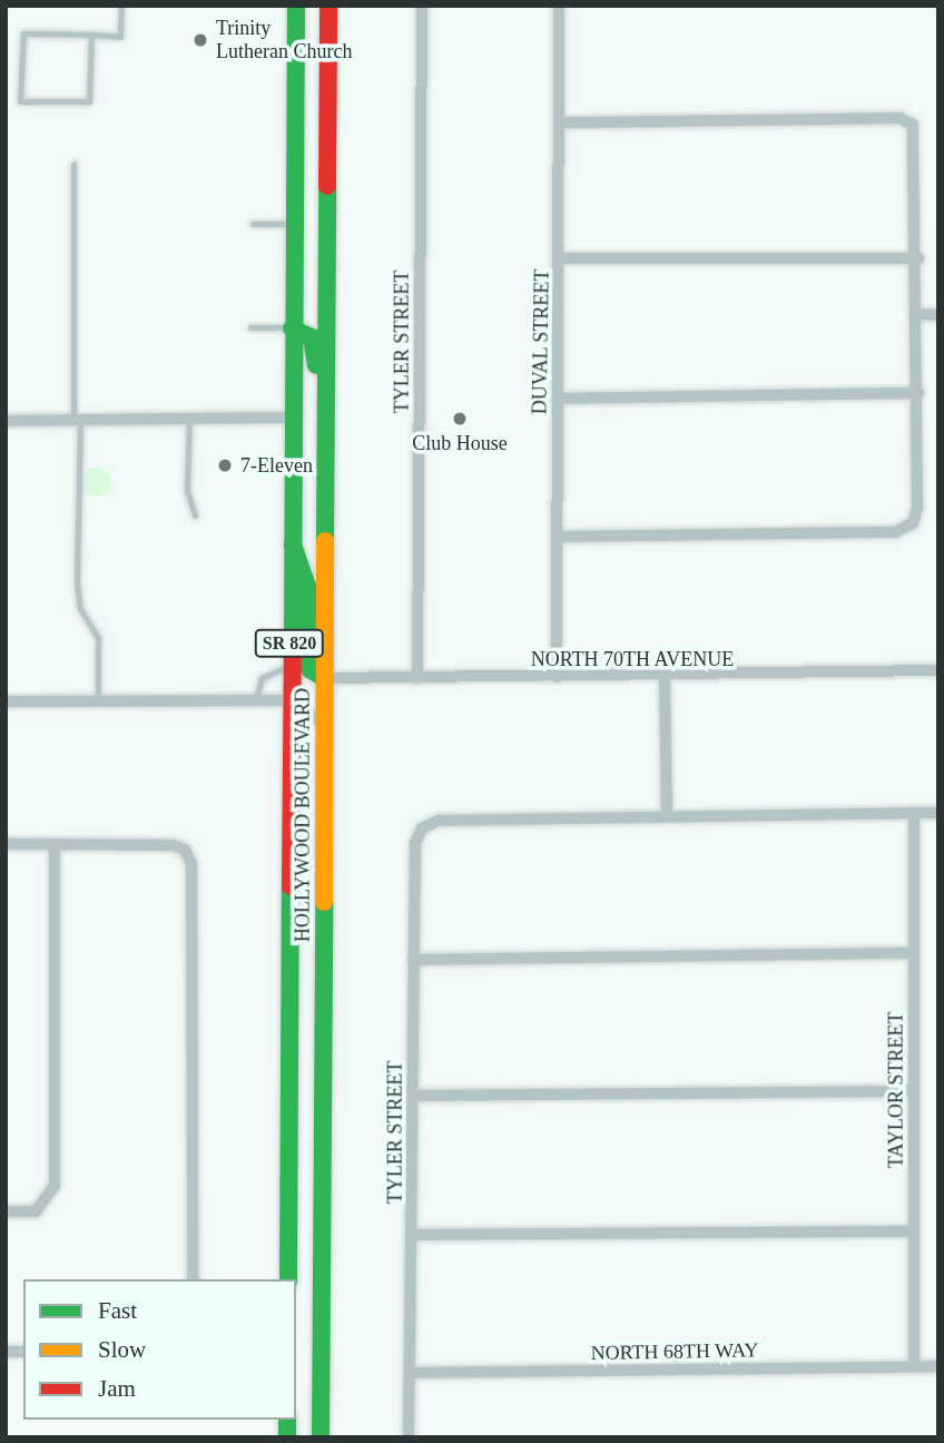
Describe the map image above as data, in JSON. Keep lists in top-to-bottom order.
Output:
{
  "streets": {
    "highway": ["SR 820", "HOLLYWOOD BOULEVARD"],
    "street": [
      "TYLER STREET",
      "DUVAL STREET",
      "NORTH 70TH AVENUE",
      "TAYLOR STREET",
      "NORTH 68TH WAY"
    ]
  },
  "crossings": [
    ["TYLER STREET", "NORTH 70TH AVENUE"],
    ["TYLER STREET", "NORTH 68TH WAY"],
    ["DUVAL STREET", "NORTH 70TH AVENUE"],
    ["NORTH 70TH AVENUE", "HOLLYWOOD BOULEVARD"],
    ["TAYLOR STREET", "NORTH 68TH WAY"]
  ],
  "places": ["Trinity Lutheran Church", "Club House", "7-Eleven"],
  "legend": ["Fast", "Slow", "Jam"]
}
